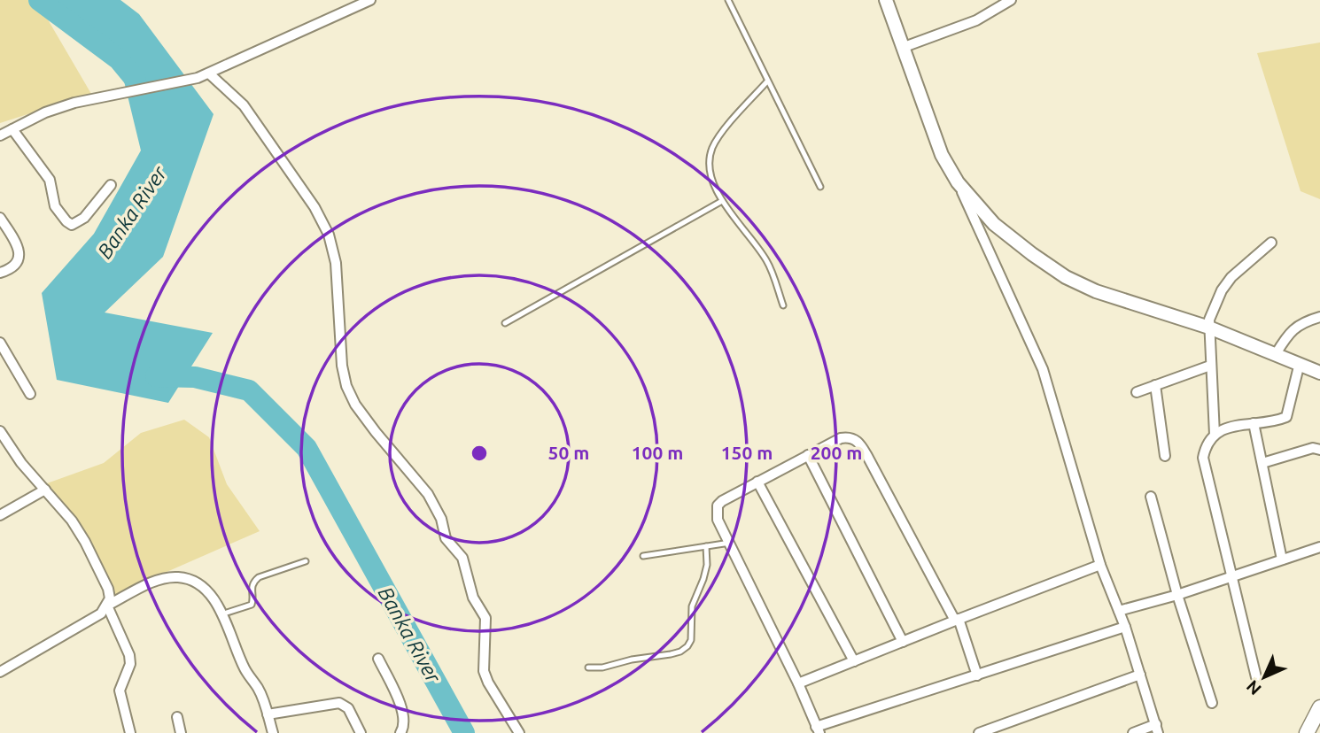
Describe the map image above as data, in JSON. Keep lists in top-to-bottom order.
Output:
{
  "water": ["Banka River"],
  "north": "bottom left",
  "rings": [
    "50 m",
    "100 m",
    "150 m",
    "200 m"
  ]
}
